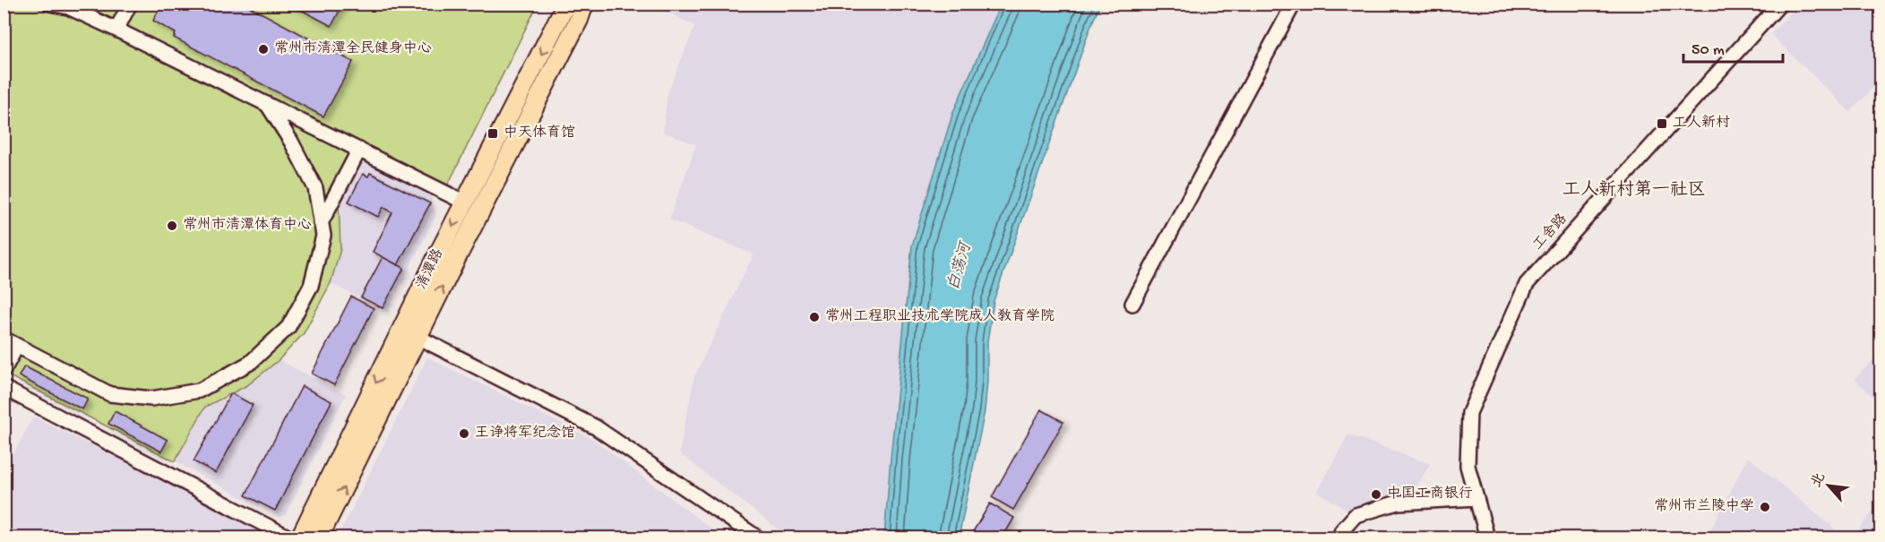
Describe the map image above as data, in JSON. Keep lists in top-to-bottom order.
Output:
{
  "streets": {
    "main road": ["清潭路"],
    "street": ["工舍路"]
  },
  "districts": ["工人新村第一社区"],
  "water": ["白荡河"],
  "places": {
    "other": [
      "常州市清潭全民健身中心",
      "常州市清潭体育中心",
      "常州工程职业技术学院成人教育学院",
      "王诤将军纪念馆",
      "中国工商银行",
      "常州市兰陵中学"
    ],
    "transit": ["工人新村", "中天体育馆"]
  },
  "scale_bar": "50 m",
  "north": "top left"
}
